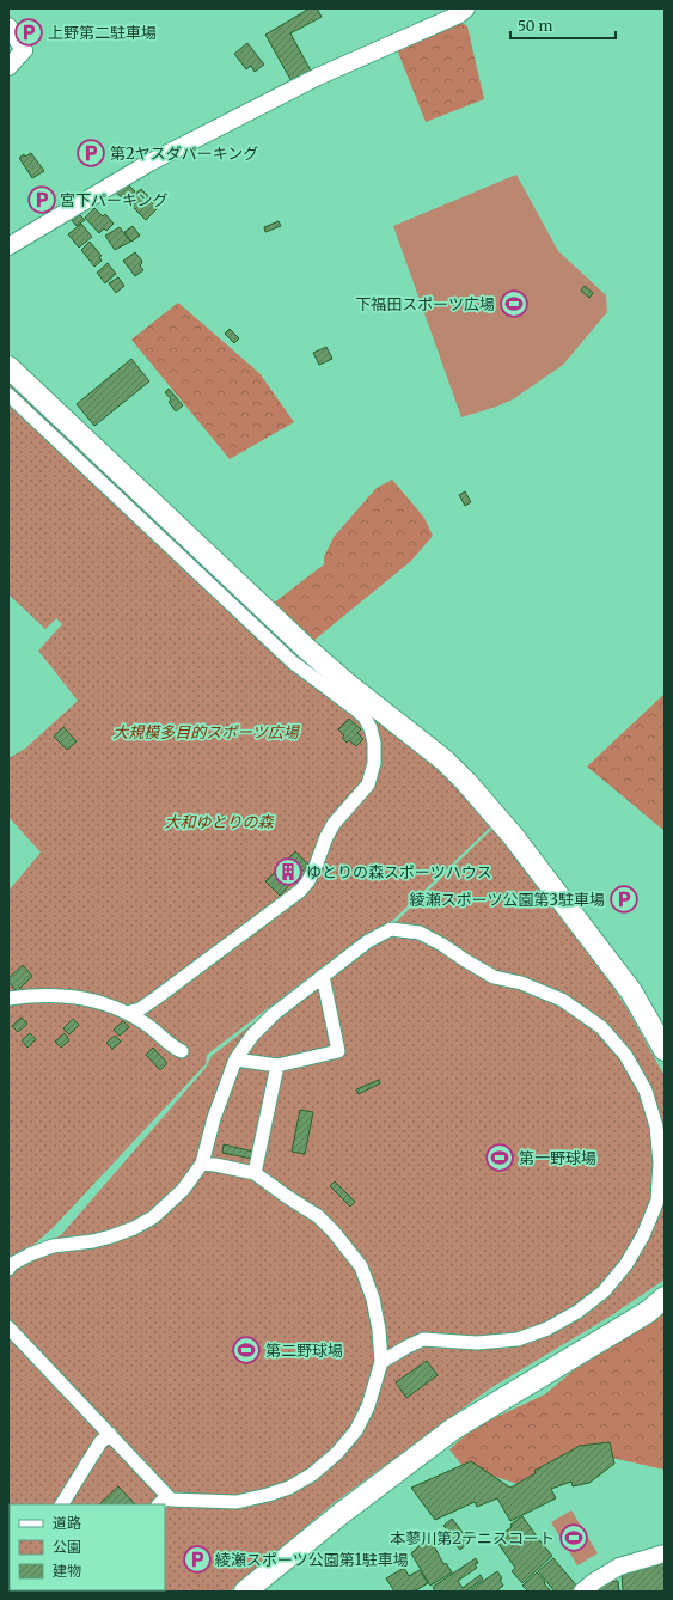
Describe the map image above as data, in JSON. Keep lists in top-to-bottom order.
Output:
{
  "parks": ["大規模多目的スポーツ広場", "大和ゆとりの森"],
  "places": {
    "parking": [
      "上野第二駐車場",
      "第2ヤスダパーキング",
      "宮下パーキング",
      "綾瀬スポーツ公園第3駐車場",
      "綾瀬スポーツ公園第1駐車場"
    ],
    "sports": [
      "下福田スポーツ広場",
      "第一野球場",
      "第二野球場",
      "本蓼川第2テニスコート"
    ],
    "building": ["ゆとりの森スポーツハウス"]
  },
  "legend": ["道路", "公園", "建物"],
  "scale_bar": "50 m"
}
